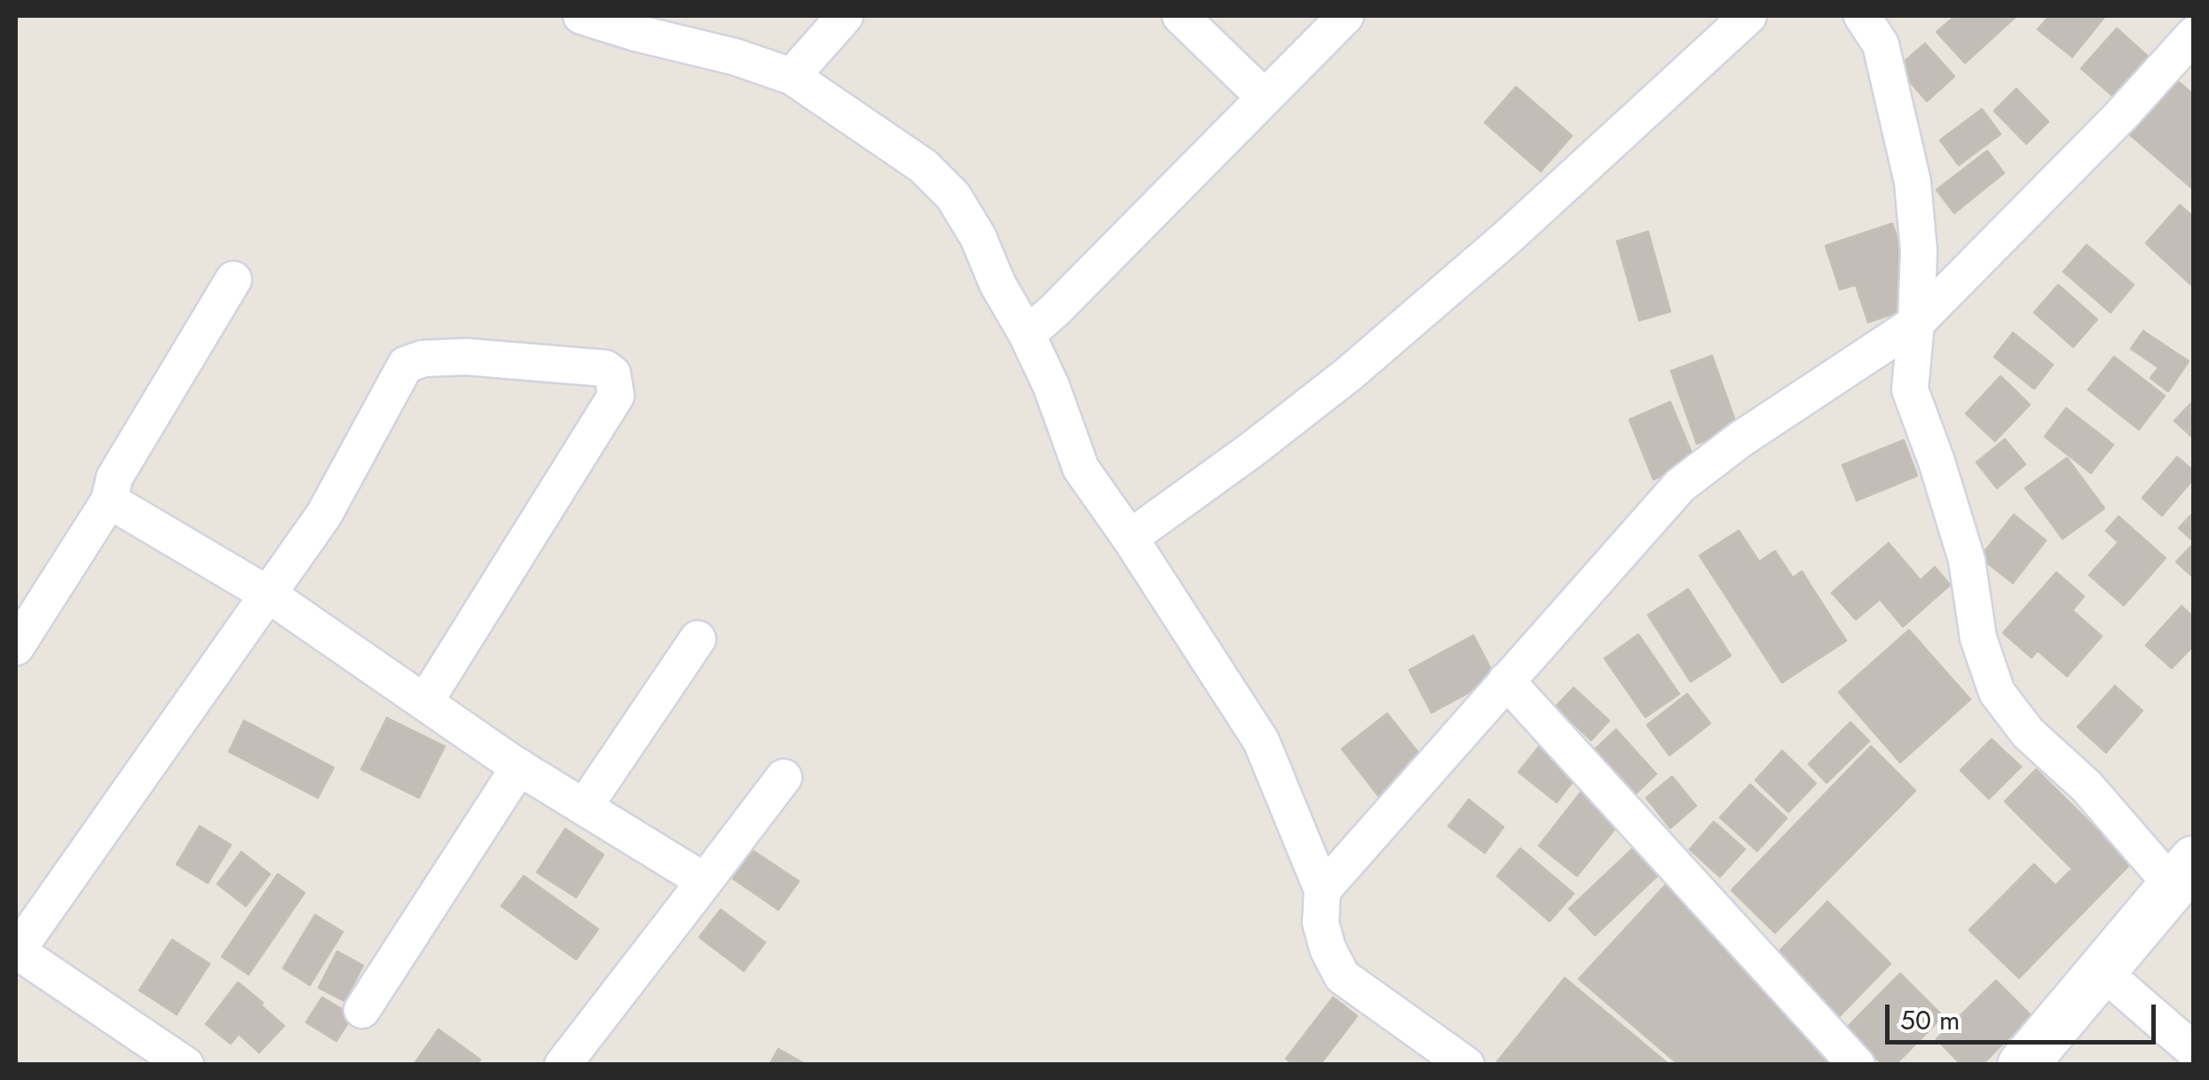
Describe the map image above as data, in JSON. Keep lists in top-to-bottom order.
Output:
{
  "scale_bar": "50 m"
}
